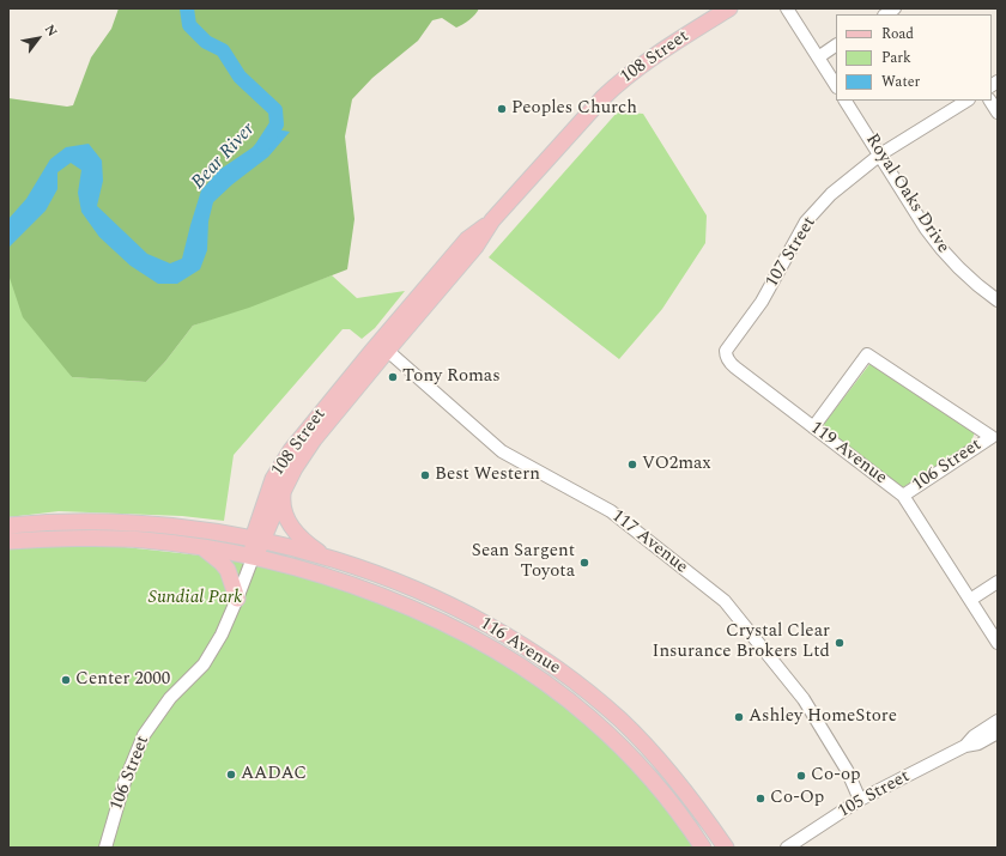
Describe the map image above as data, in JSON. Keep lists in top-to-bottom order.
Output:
{
  "streets": {
    "main road": ["108 Street", "116 Avenue"],
    "street": [
      "Royal Oaks Drive",
      "107 Street",
      "119 Avenue",
      "106 Street",
      "117 Avenue",
      "105 Street"
    ]
  },
  "crossings": [
    ["108 Street", "117 Avenue"],
    ["108 Street", "116 Avenue"],
    ["Royal Oaks Drive", "107 Street"],
    ["107 Street", "119 Avenue"],
    ["119 Avenue", "106 Street"],
    ["106 Street", "116 Avenue"],
    ["117 Avenue", "105 Street"]
  ],
  "water": ["Bear River"],
  "parks": ["Sundial Park"],
  "places": [
    "Peoples Church",
    "Tony Romas",
    "VO2max",
    "Best Western",
    "Sean Sargent Toyota",
    "Crystal Clear Insurance Brokers Ltd",
    "Center 2000",
    "Ashley HomeStore",
    "AADAC",
    "Co-op",
    "Co-Op"
  ],
  "legend": ["Road", "Park", "Water"],
  "north": "top right"
}
